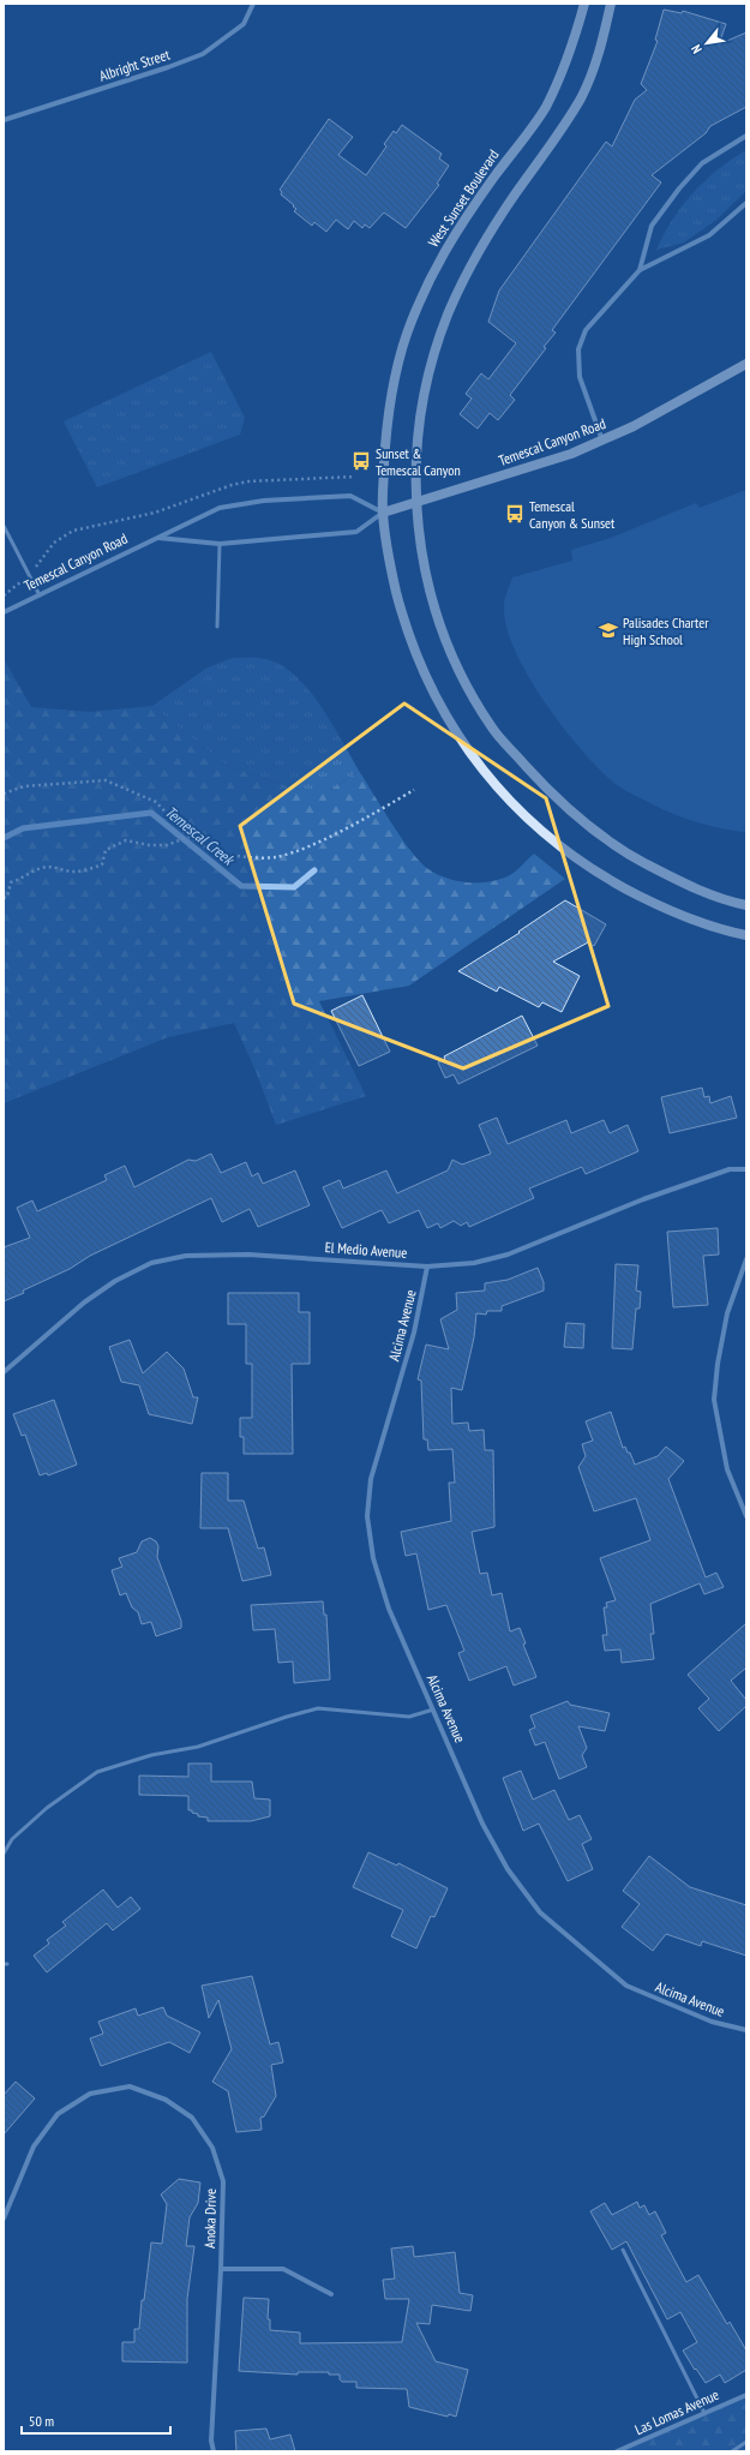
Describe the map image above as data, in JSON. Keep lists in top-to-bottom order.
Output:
{
  "streets": {
    "main road": ["West Sunset Boulevard", "Temescal Canyon Road"],
    "street": [
      "Albright Street",
      "El Medio Avenue",
      "Alcima Avenue",
      "Anoka Drive",
      "Las Lomas Avenue"
    ]
  },
  "crossings": [
    ["West Sunset Boulevard", "Temescal Canyon Road"],
    ["El Medio Avenue", "Alcima Avenue"]
  ],
  "water": ["Temescal Creek"],
  "places": {
    "bus stop": ["Sunset & Temescal Canyon", "Temescal Canyon & Sunset"],
    "school or university": ["Palisades Charter High School"]
  },
  "scale_bar": "50 m",
  "north": "bottom left"
}
